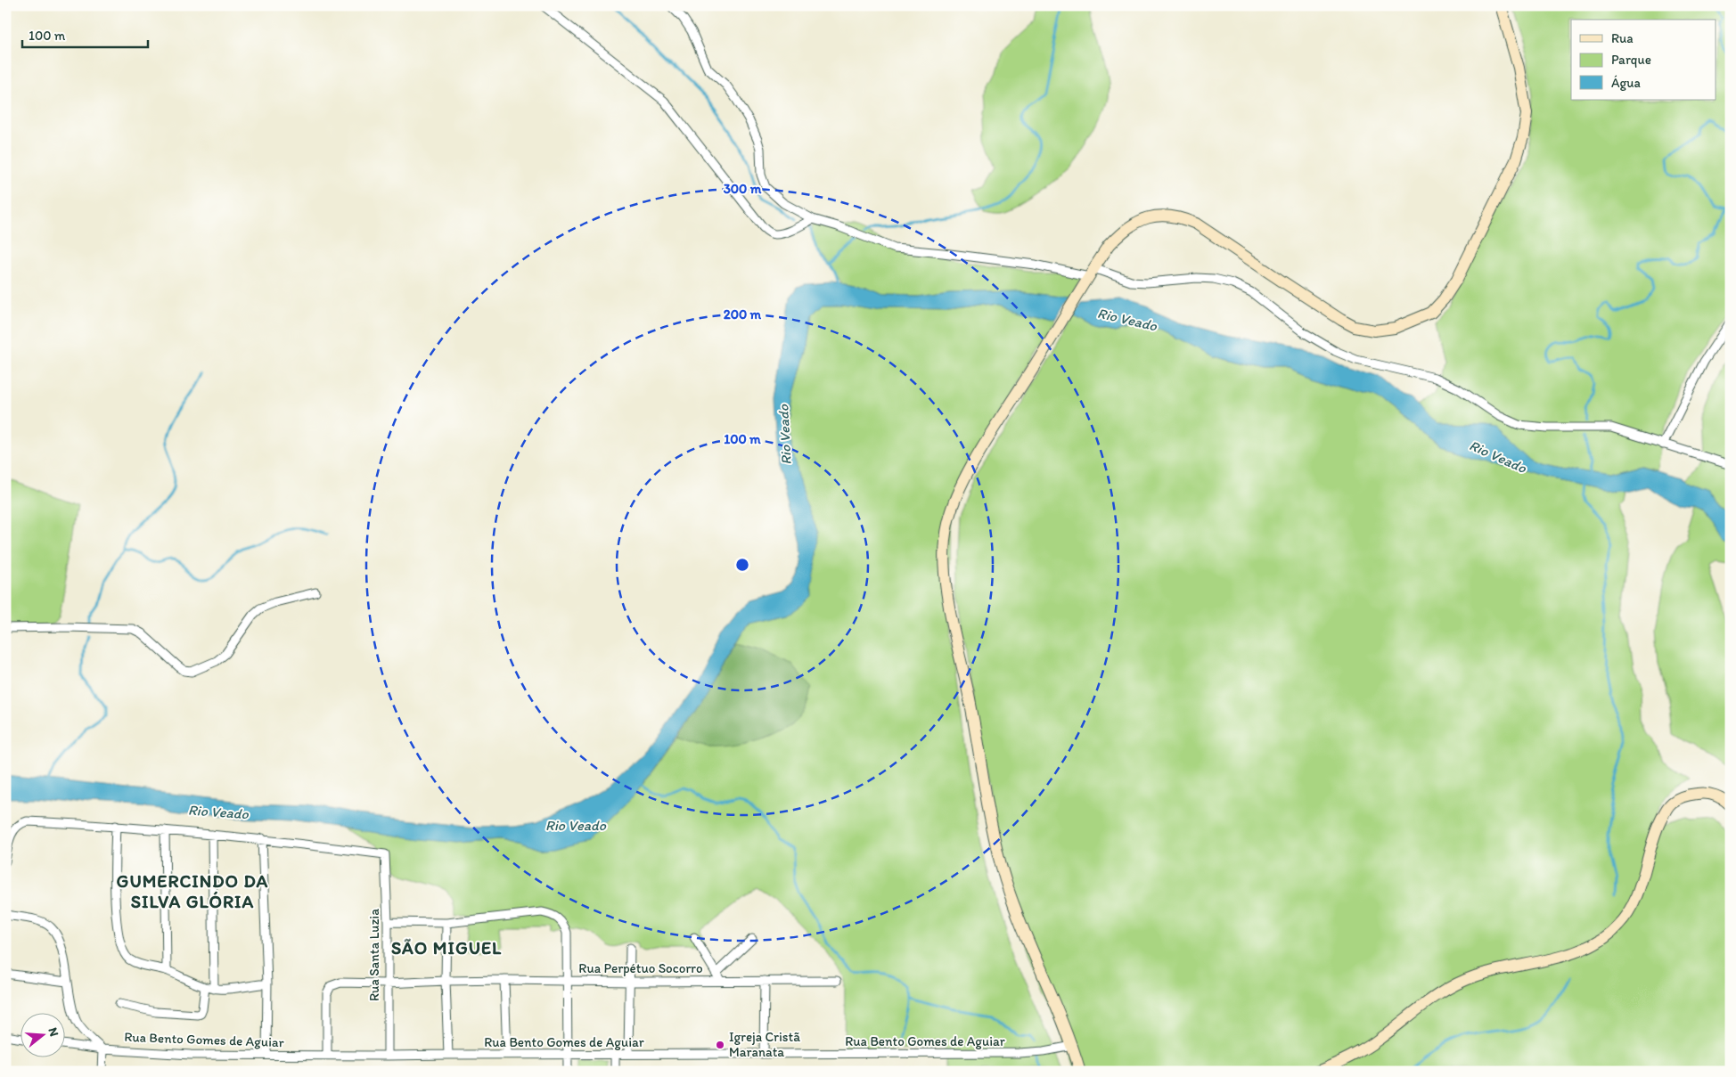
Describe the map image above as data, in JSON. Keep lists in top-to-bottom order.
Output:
{
  "streets": {
    "street": ["Rua Santa Luzia", "Rua Perpétuo Socorro", "Rua Bento Gomes de Aguiar"]
  },
  "crossings": [
    ["Rua Santa Luzia", "Rua Perpétuo Socorro"],
    ["Rua Santa Luzia", "Rua Bento Gomes de Aguiar"],
    ["Rua Perpétuo Socorro", "Rua Bento Gomes de Aguiar"]
  ],
  "districts": ["GUMERCINDO DA SILVA GLÓRIA", "SÃO MIGUEL"],
  "water": ["Rio Veado"],
  "places": ["Igreja Cristã Maranata"],
  "legend": ["Rua", "Parque", "Água"],
  "scale_bar": "100 m",
  "north": "right",
  "rings": ["300 m", "200 m", "100 m"]
}
